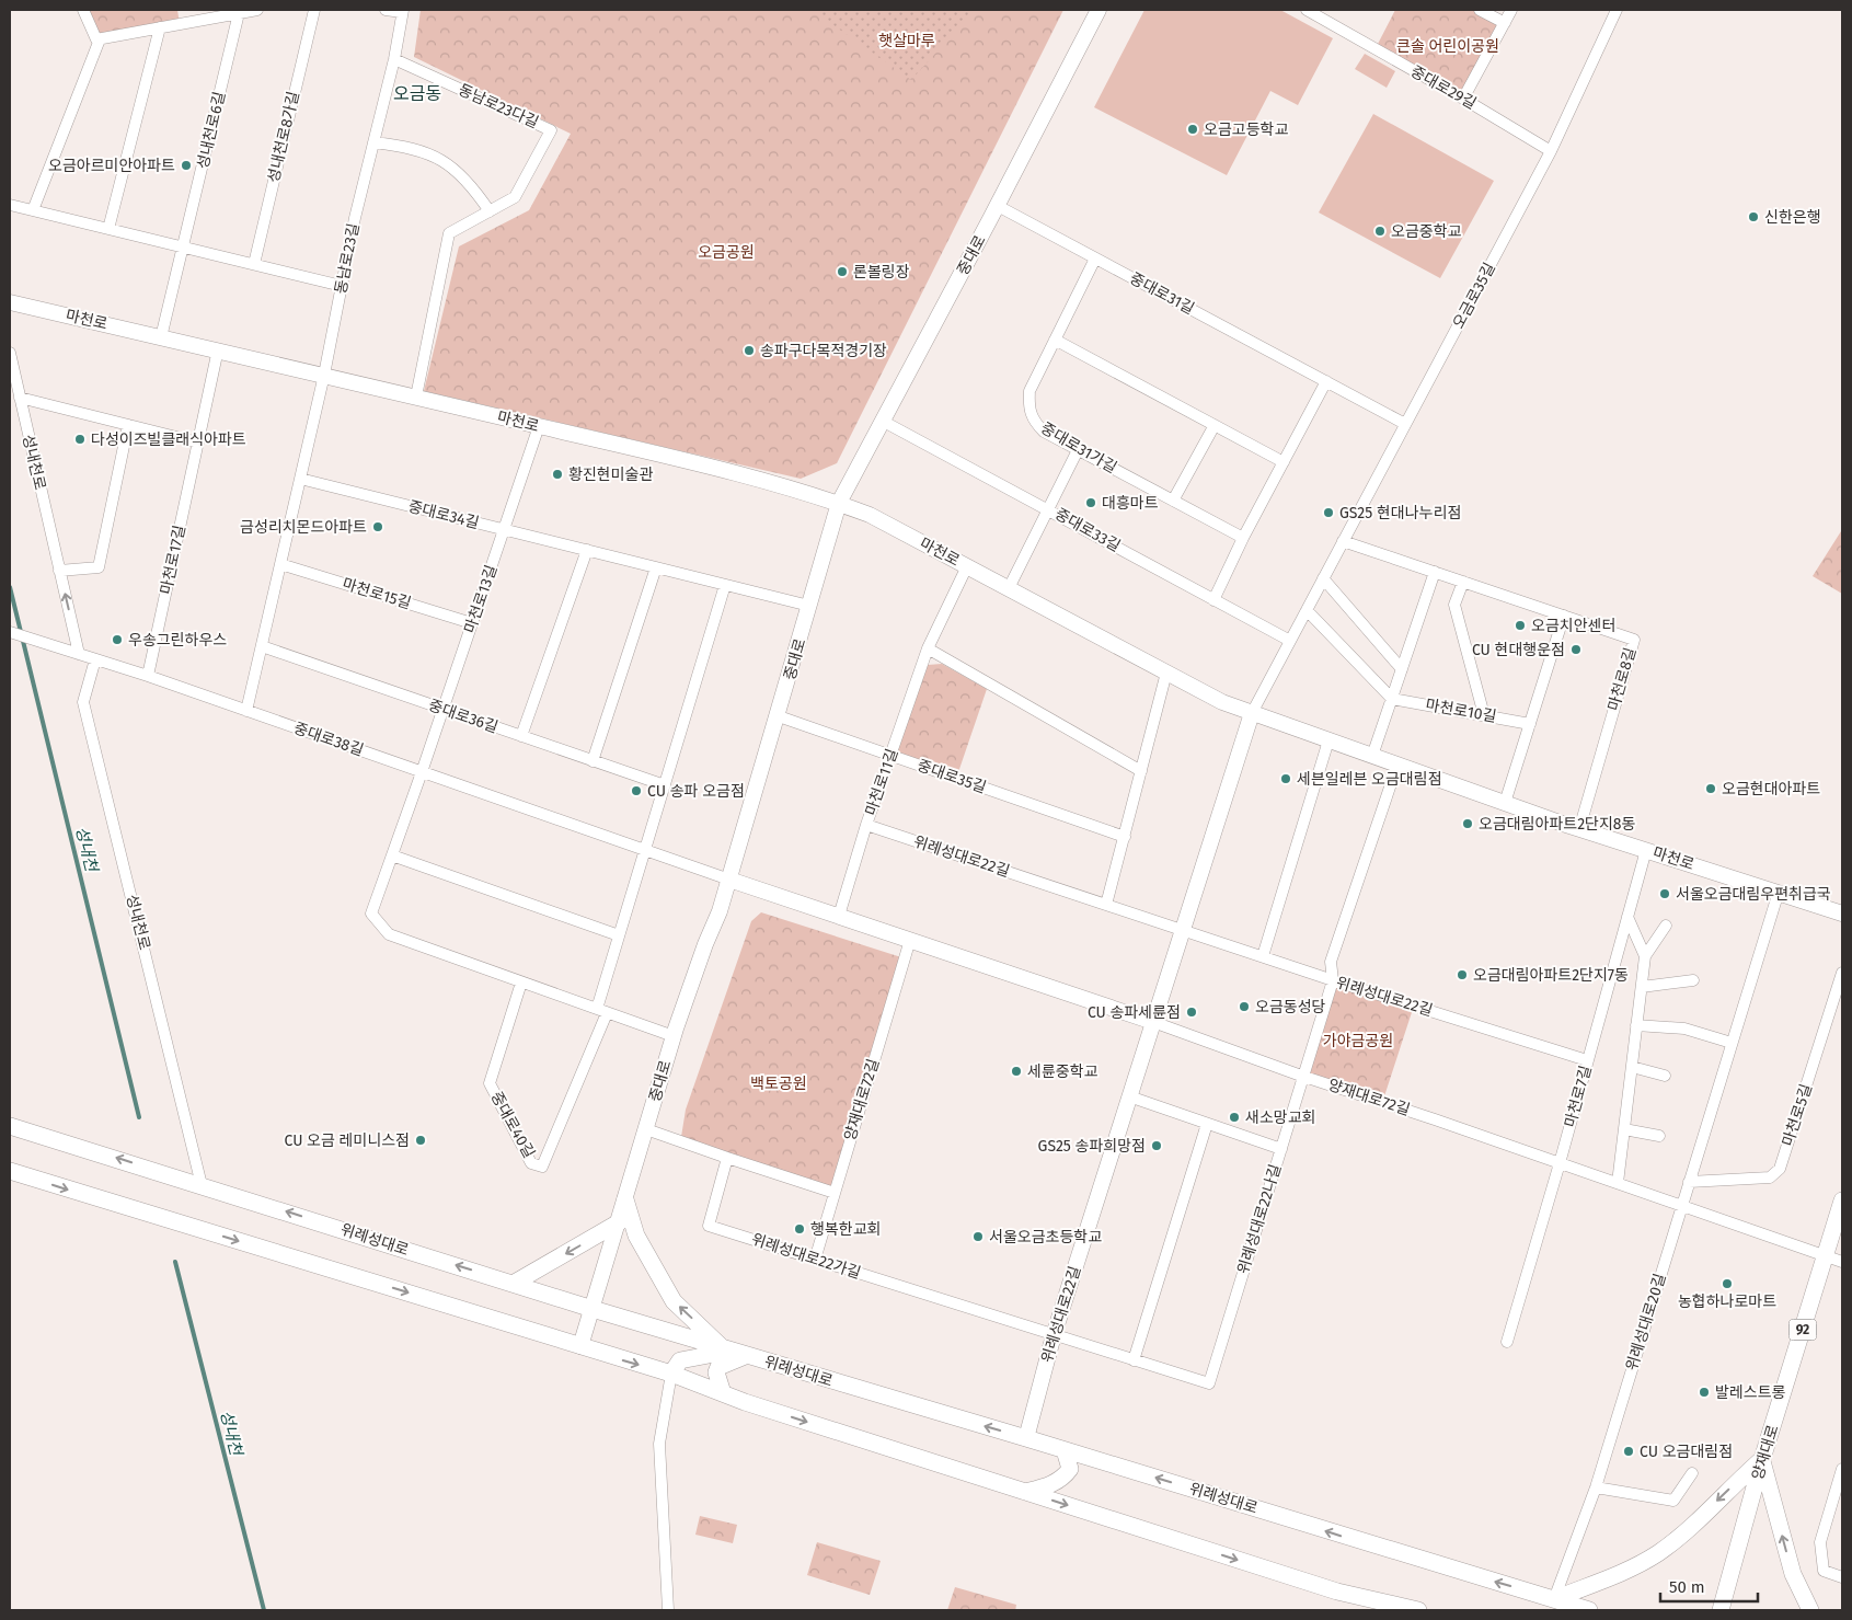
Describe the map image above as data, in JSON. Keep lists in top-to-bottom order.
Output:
{
  "streets": {
    "main road": ["위례성대로", "92", "양재대로"],
    "street": [
      "중대로29길",
      "동남로23다길",
      "성내천로6길",
      "성내천로8가길",
      "중대로",
      "동남로23길",
      "중대로31길",
      "오금로35길",
      "마천로",
      "중대로31가길",
      "성내천로",
      "중대로34길",
      "중대로33길",
      "마천로17길",
      "마천로15길",
      "마천로13길",
      "마천로8길",
      "마천로10길",
      "중대로36길",
      "중대로38길",
      "중대로35길",
      "마천로11길",
      "위례성대로22길",
      "마천로7길",
      "양재대로72길",
      "마천로5길",
      "중대로40길",
      "위례성대로22나길",
      "위례성대로22가길",
      "위례성대로20길"
    ]
  },
  "crossings": [
    ["중대로29길", "오금로35길"],
    ["동남로23다길", "동남로23길"],
    ["동남로23다길", "마천로"],
    ["성내천로6길", "마천로"],
    ["중대로", "중대로31길"],
    ["중대로", "마천로"],
    ["중대로", "중대로34길"],
    ["중대로", "중대로33길"],
    ["중대로", "중대로38길"],
    ["중대로", "중대로35길"],
    ["중대로", "양재대로72길"],
    ["중대로", "위례성대로"],
    ["동남로23길", "마천로"],
    ["중대로31길", "오금로35길"],
    ["중대로31길", "중대로31가길"],
    ["오금로35길", "마천로"],
    ["오금로35길", "중대로33길"],
    ["오금로35길", "마천로8길"],
    ["오금로35길", "위례성대로22길"],
    ["마천로", "마천로17길"],
    ["마천로", "마천로13길"],
    ["마천로", "마천로8길"],
    ["마천로", "마천로11길"],
    ["마천로", "위례성대로22길"],
    ["마천로", "마천로7길"],
    ["마천로", "위례성대로20길"],
    ["성내천로", "중대로38길"],
    ["성내천로", "위례성대로"],
    ["중대로34길", "마천로13길"],
    ["마천로17길", "중대로38길"],
    ["마천로15길", "마천로13길"],
    ["마천로13길", "중대로36길"],
    ["마천로13길", "중대로38길"],
    ["중대로38길", "양재대로72길"],
    ["중대로35길", "마천로11길"],
    ["마천로11길", "위례성대로22길"],
    ["마천로11길", "양재대로72길"],
    ["위례성대로22길", "마천로7길"],
    ["위례성대로22길", "양재대로72길"],
    ["위례성대로22길", "위례성대로22나길"],
    ["위례성대로22길", "위례성대로"],
    ["위례성대로22길", "위례성대로22가길"],
    ["마천로7길", "양재대로72길"],
    ["양재대로72길", "위례성대로22나길"],
    ["양재대로72길", "위례성대로22가길"],
    ["양재대로72길", "위례성대로20길"],
    ["양재대로72길", "양재대로"],
    ["마천로5길", "위례성대로20길"],
    ["위례성대로22나길", "위례성대로22가길"],
    ["위례성대로", "위례성대로20길"]
  ],
  "districts": ["오금동"],
  "water": ["성내천"],
  "parks": [
    "햇살마루",
    "큰솔 어린이공원",
    "오금공원",
    "가야금공원",
    "백토공원"
  ],
  "places": [
    "오금고등학교",
    "오금아르미안아파트",
    "신한은행",
    "오금중학교",
    "론볼링장",
    "송파구다목적경기장",
    "다성이즈빌클래식아파트",
    "황진현미술관",
    "대흥마트",
    "GS25 현대나누리점",
    "금성리치몬드아파트",
    "오금치안센터",
    "우송그린하우스",
    "CU 현대행운점",
    "세븐일레븐 오금대림점",
    "오금현대아파트",
    "CU 송파 오금점",
    "오금대림아파트2단지8동",
    "서울오금대림우편취급국",
    "오금대림아파트2단지7동",
    "오금동성당",
    "CU 송파세륜점",
    "세륜중학교",
    "새소망교회",
    "CU 오금 레미니스점",
    "GS25 송파희망점",
    "행복한교회",
    "서울오금초등학교",
    "농협하나로마트",
    "발레스트롱",
    "CU 오금대림점"
  ],
  "scale_bar": "50 m"
}
